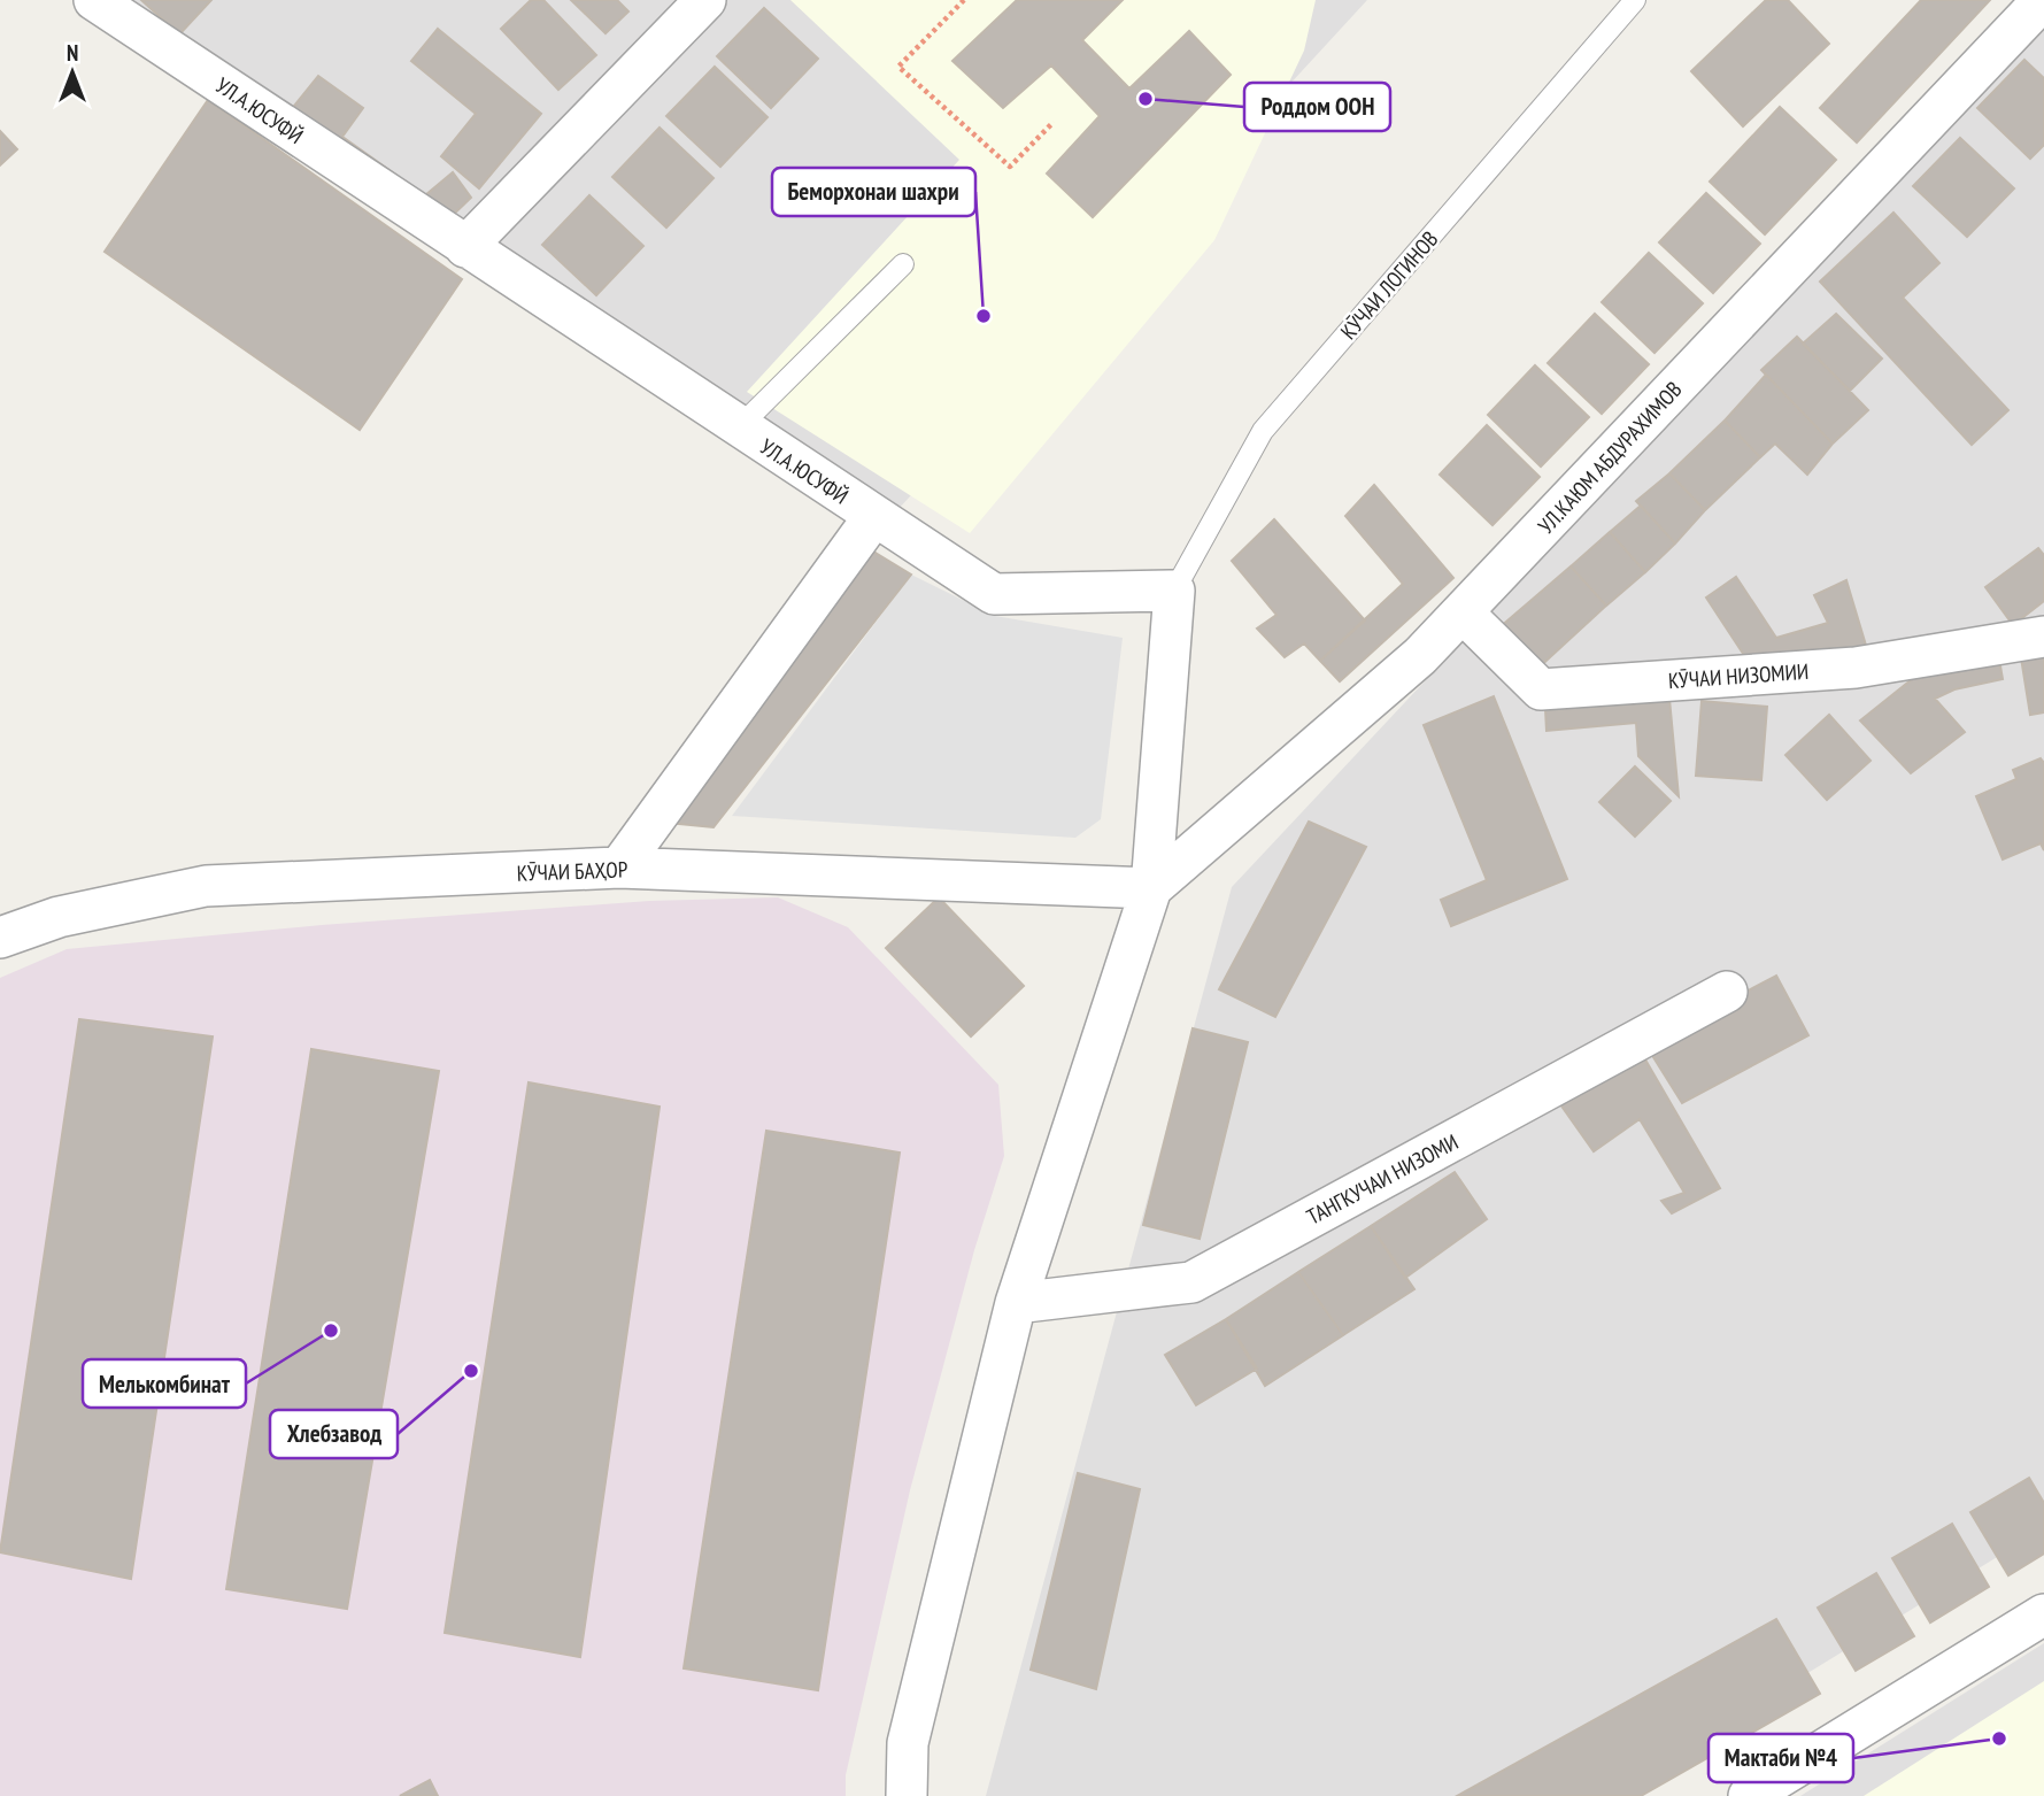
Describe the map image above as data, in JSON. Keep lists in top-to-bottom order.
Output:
{
  "streets": {
    "street": [
      "УЛ.А.ЮСУФЙ",
      "УЛ.КАЮМ АБДУРАХИМОВ",
      "КӮЧАИ НИЗОМИИ",
      "КӮЧАИ БАҲОР",
      "ТАНГКУЧАИ НИЗОМИ"
    ],
    "lane": ["КӮЧАИ ЛОГИНОВ"]
  },
  "crossings": [
    ["УЛ.А.ЮСУФЙ", "КӮЧАИ ЛОГИНОВ"],
    ["УЛ.КАЮМ АБДУРАХИМОВ", "КӮЧАИ НИЗОМИИ"],
    ["УЛ.КАЮМ АБДУРАХИМОВ", "КӮЧАИ БАҲОР"]
  ],
  "places": [
    "Роддом ООН",
    "Беморхонаи шахри",
    "Мелькомбинат",
    "Хлебзавод",
    "Мактаби №4"
  ],
  "north": "top"
}
